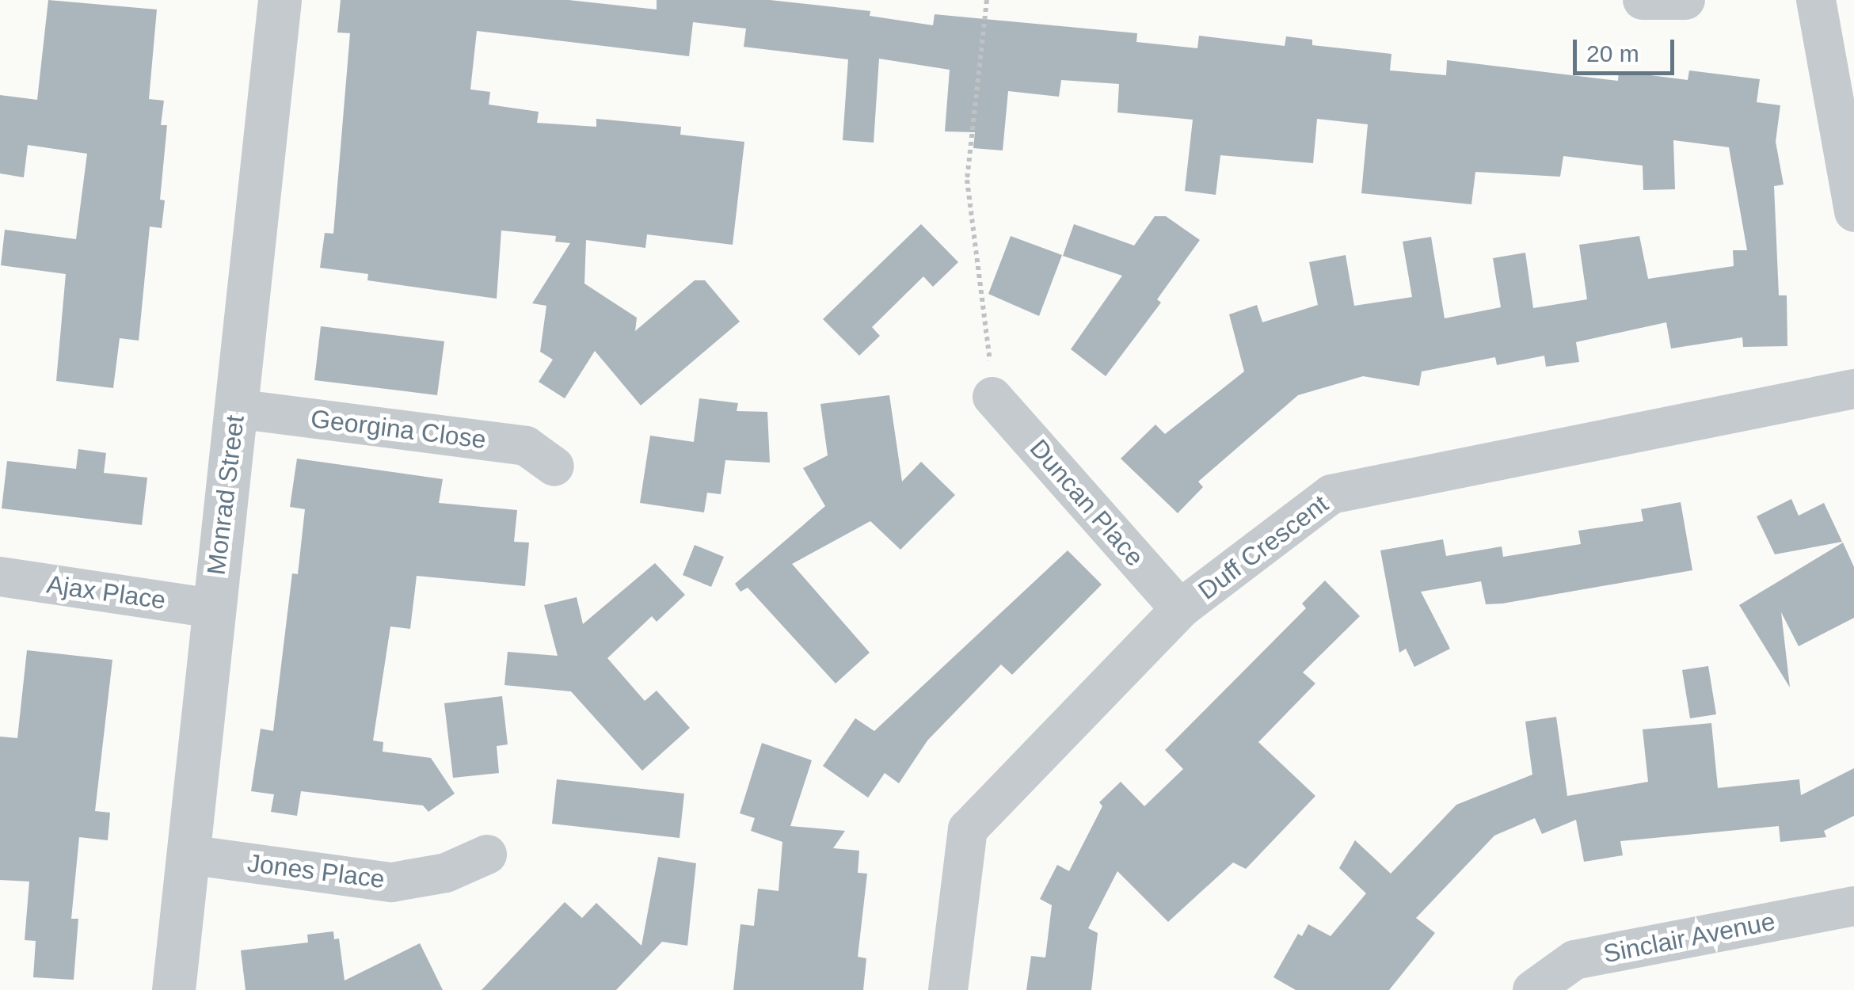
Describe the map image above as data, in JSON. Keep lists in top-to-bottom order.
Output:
{
  "streets": {
    "street": [
      "Georgina Close",
      "Monrad Street",
      "Duncan Place",
      "Duff Crescent",
      "Ajax Place",
      "Jones Place",
      "Sinclair Avenue"
    ]
  },
  "crossings": [
    ["Georgina Close", "Monrad Street"],
    ["Monrad Street", "Ajax Place"],
    ["Monrad Street", "Jones Place"],
    ["Duncan Place", "Duff Crescent"]
  ],
  "scale_bar": "20 m"
}
